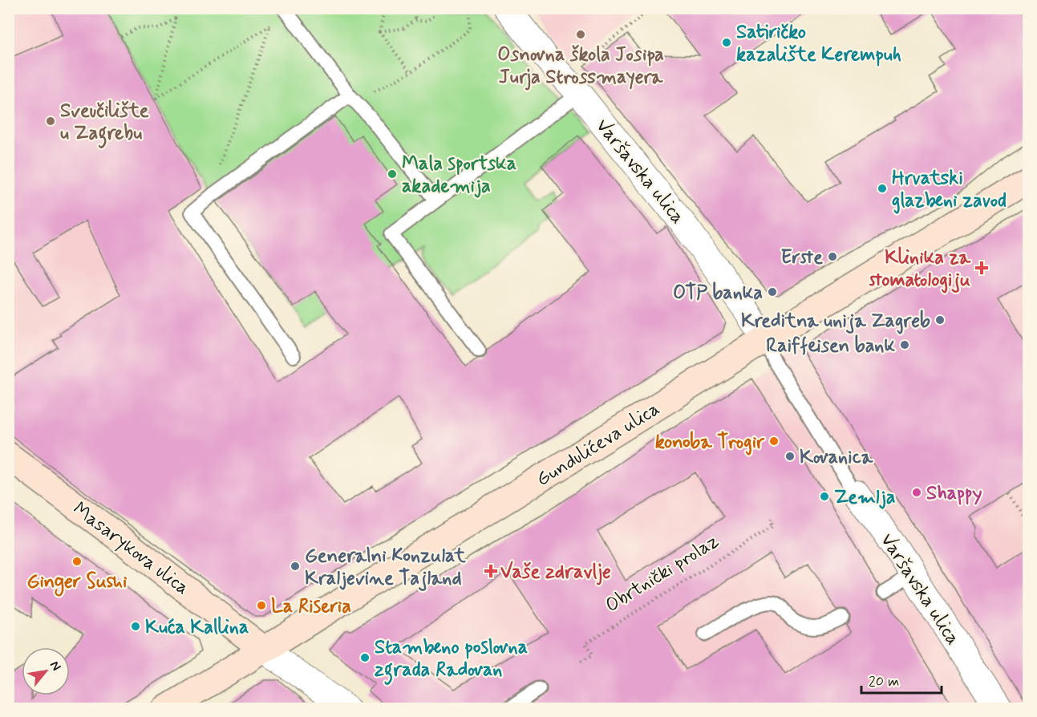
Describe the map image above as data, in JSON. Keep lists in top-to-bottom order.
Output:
{
  "streets": {
    "street": ["Varšavska ulica", "Gundulićeva ulica", "Masarykova ulica"],
    "path": ["Obrtnički prolaz"]
  },
  "crossings": [
    ["Varšavska ulica", "Gundulićeva ulica"],
    ["Gundulićeva ulica", "Masarykova ulica"]
  ],
  "places": {
    "other": [
      "Osnovna škola Josipa Jurja Strossmayera",
      "Satiričko kazalište Kerempuh",
      "Sveučilište u Zagrebu",
      "Mala sportska akademija",
      "Hrvatski glazbeni zavod",
      "Erste",
      "OTP banka",
      "Kreditna unija Zagreb",
      "Raiffeisen bank",
      "konoba Trogir",
      "Kovanica",
      "Shappy",
      "Zemlja",
      "Ginger Sushi",
      "Generalni Konzulat Kraljevine Tajland",
      "La Riseria",
      "Kuća Kallina",
      "Stambeno poslovna zgrada Radovan"
    ],
    "health": ["Klinika za stomatologiju", "Vaše zdravlje"]
  },
  "scale_bar": "20 m",
  "north": "top right"
}
